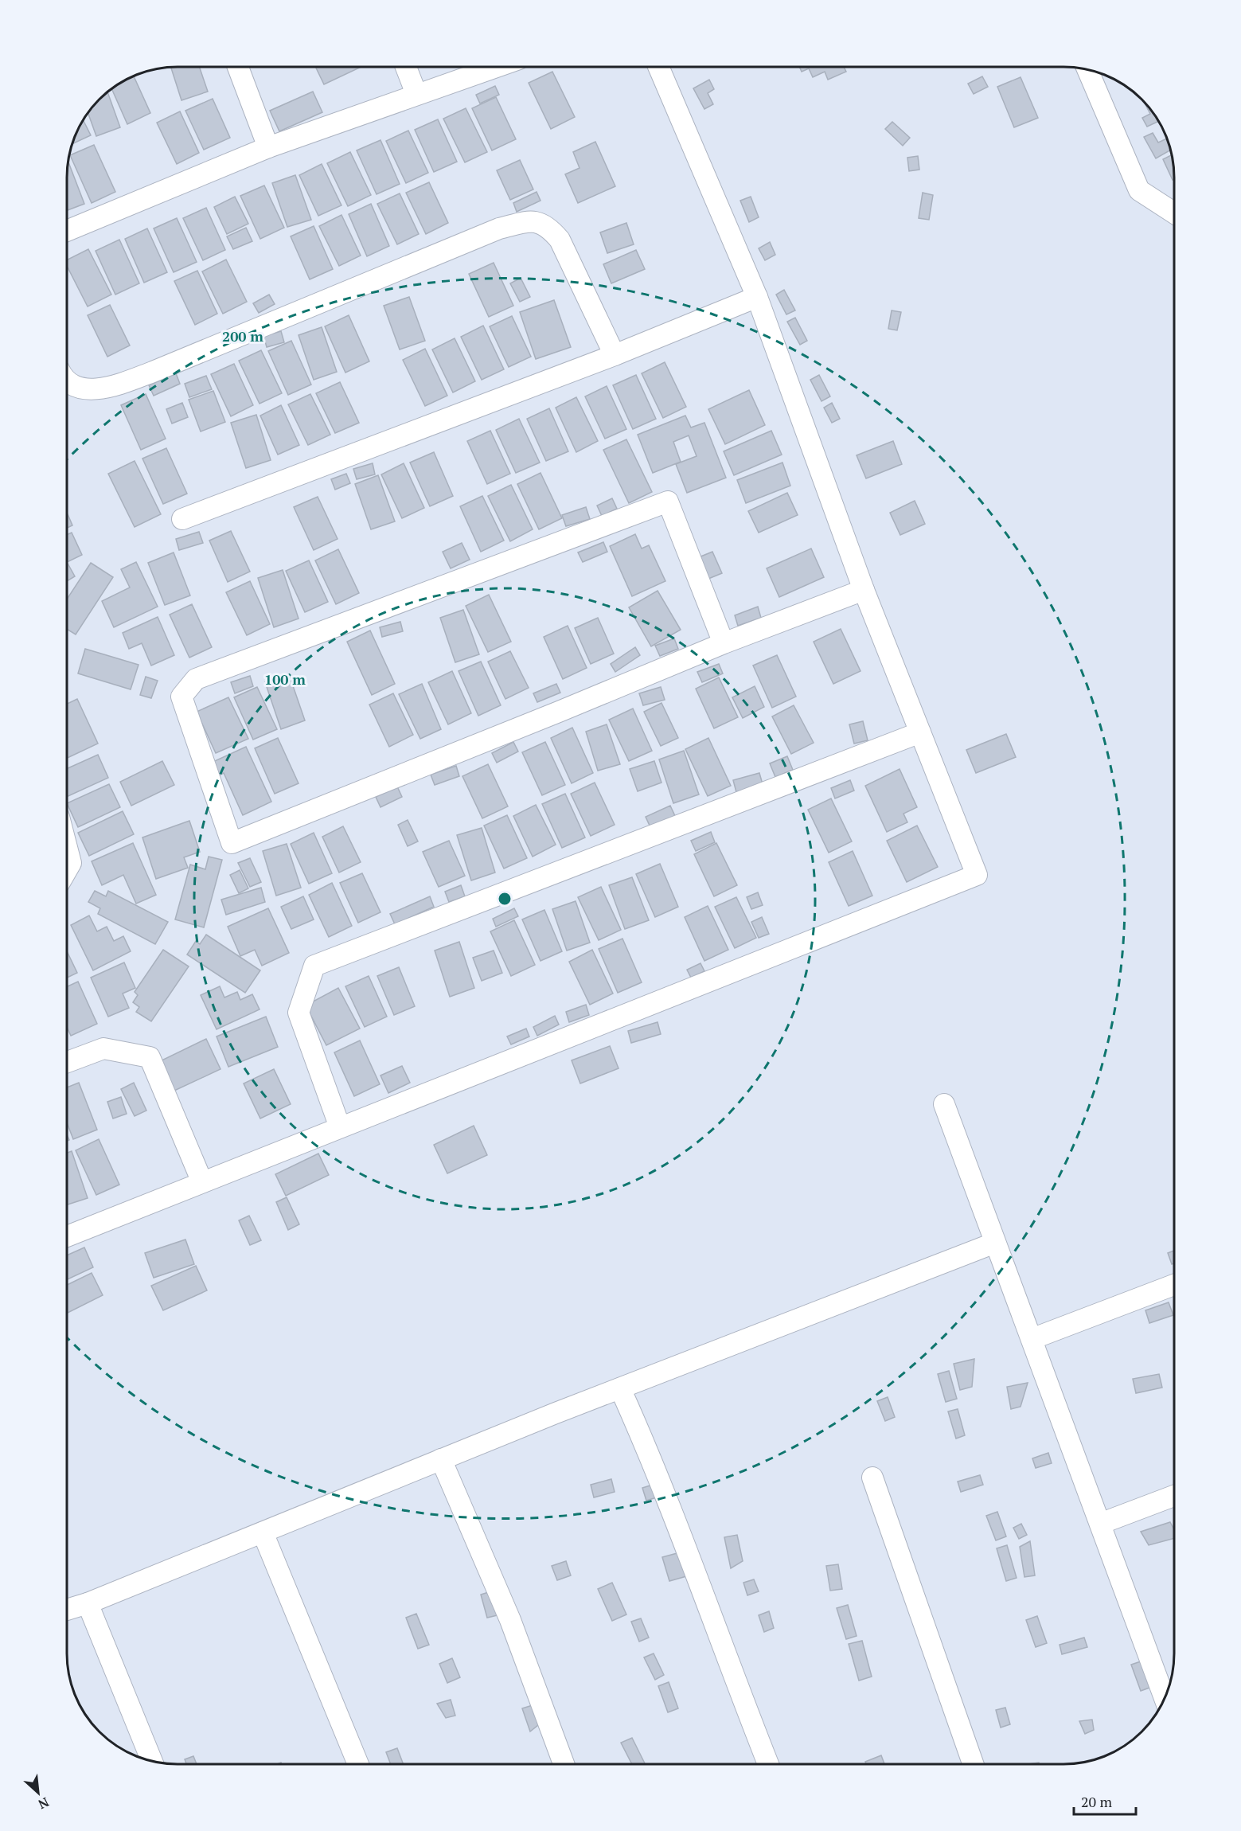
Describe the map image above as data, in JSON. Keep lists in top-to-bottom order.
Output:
{
  "scale_bar": "20 m",
  "north": "bottom right",
  "rings": ["200 m", "100 m"]
}
